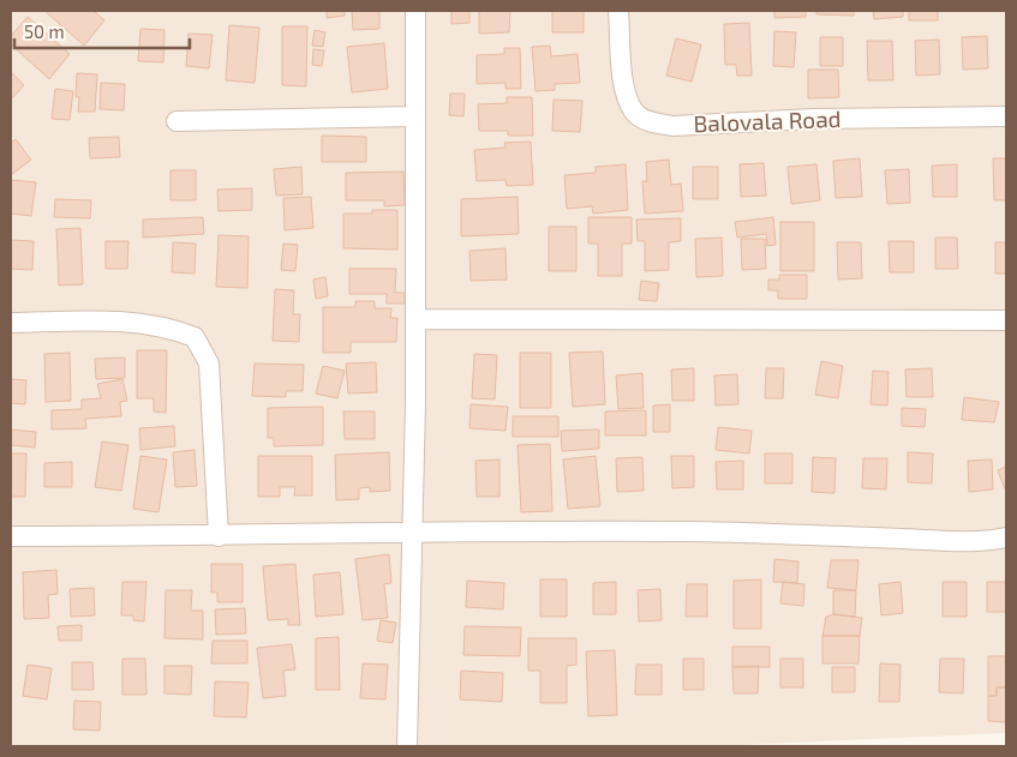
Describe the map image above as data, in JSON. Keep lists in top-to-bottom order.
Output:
{
  "streets": {
    "street": ["Balovala Road"]
  },
  "scale_bar": "50 m"
}
